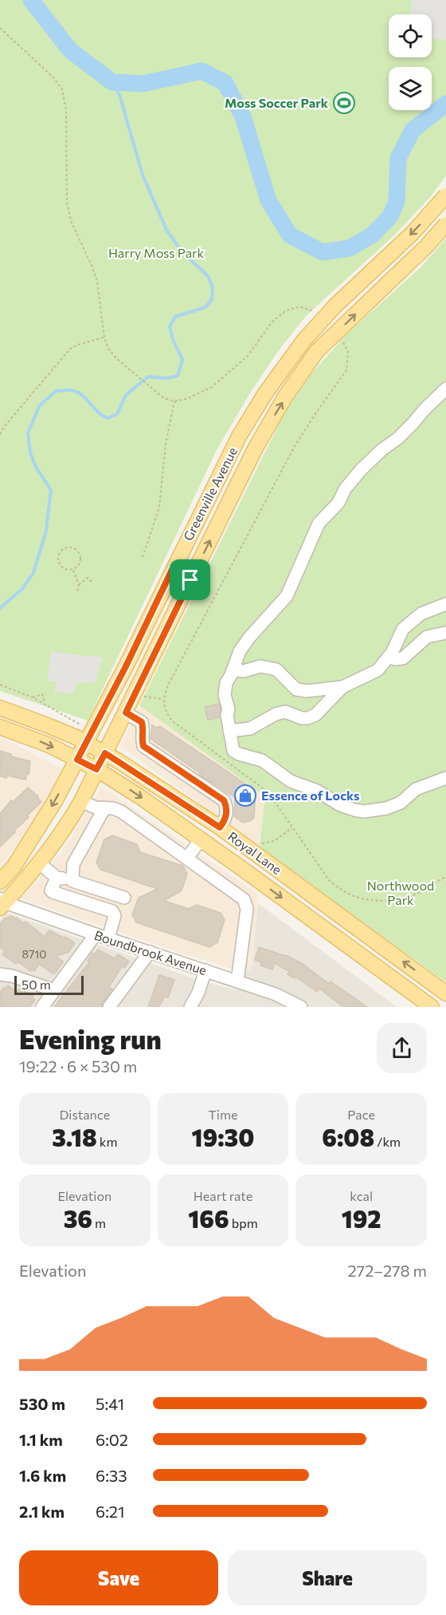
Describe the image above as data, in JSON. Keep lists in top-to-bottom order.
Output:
{
  "streets": {
    "main road": ["Greenville Avenue", "Royal Lane"],
    "street": ["Boundbrook Avenue"]
  },
  "crossings": [
    ["Greenville Avenue", "Royal Lane"],
    ["Greenville Avenue", "Boundbrook Avenue"]
  ],
  "parks": ["Harry Moss Park", "Northwood Park"],
  "places": {
    "sports": ["Moss Soccer Park"],
    "shop": ["Essence of Locks"]
  },
  "house_numbers": ["8710"],
  "scale_bar": "50 m",
  "page": {
    "scale": "50 m",
    "heading": ["Evening run", "19:22 · 6 × 530 m"],
    "stats": [
      ["Distance", "3.18 km"],
      ["Time", "19:30"],
      ["Pace", "6:08 /km"],
      ["Elevation", "36 m"],
      ["Heart rate", "166 bpm"],
      ["kcal", "192"]
    ],
    "chart": ["Elevation", "272–278 m"],
    "list": [
      {
        "name": "530 m",
        "note": "5:41"
      },
      {
        "name": "1.1 km",
        "note": "6:02"
      },
      {
        "name": "1.6 km",
        "note": "6:33"
      },
      {
        "name": "2.1 km",
        "note": "6:21"
      }
    ],
    "buttons": ["Save", "Share"]
  }
}
